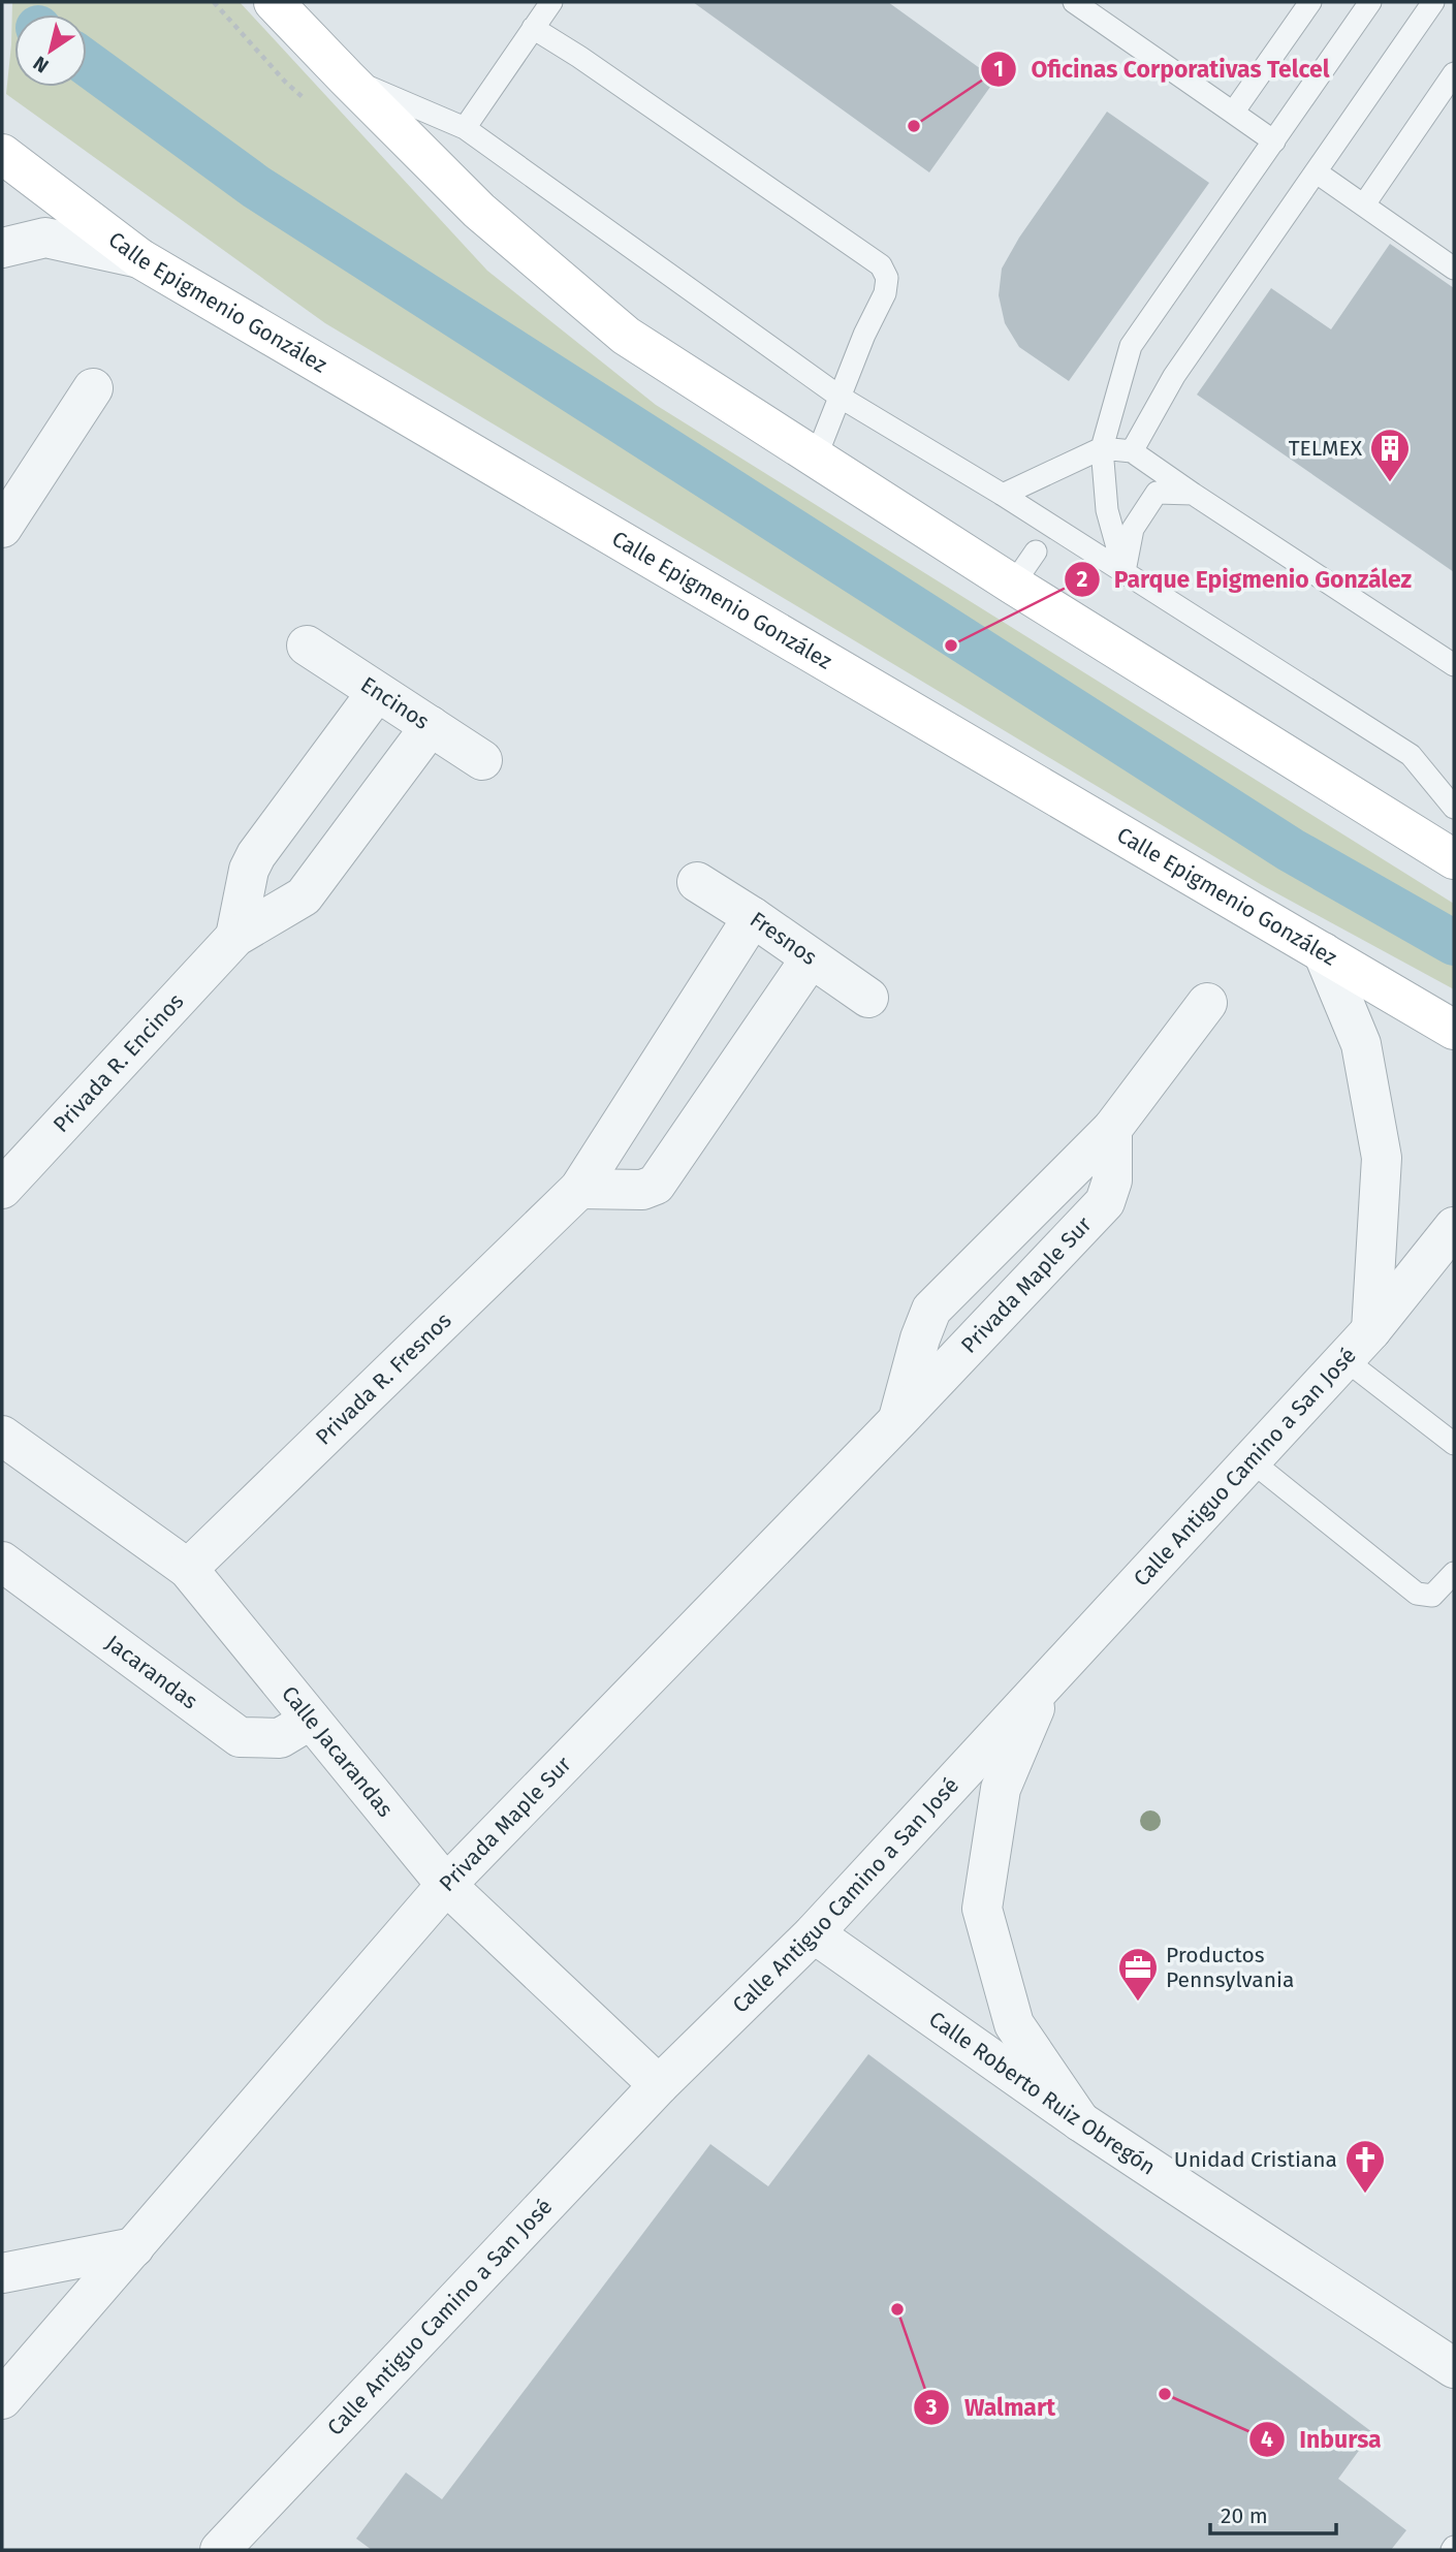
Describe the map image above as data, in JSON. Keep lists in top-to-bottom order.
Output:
{
  "streets": {
    "main road": ["Calle Epigmenio González"],
    "street": [
      "Encinos",
      "Fresnos",
      "Privada R. Encinos",
      "Privada Maple Sur",
      "Privada R. Fresnos",
      "Calle Antiguo Camino a San José",
      "Jacarandas",
      "Calle Jacarandas",
      "Calle Roberto Ruiz Obregón"
    ]
  },
  "crossings": [
    ["Encinos", "Privada R. Encinos"],
    ["Fresnos", "Privada R. Fresnos"],
    ["Privada Maple Sur", "Calle Jacarandas"],
    ["Privada R. Fresnos", "Calle Jacarandas"],
    ["Calle Antiguo Camino a San José", "Calle Jacarandas"],
    ["Calle Antiguo Camino a San José", "Calle Roberto Ruiz Obregón"],
    ["Jacarandas", "Calle Jacarandas"]
  ],
  "places": {
    "other": [
      "Oficinas Corporativas Telcel",
      "Parque Epigmenio González",
      "Walmart",
      "Inbursa"
    ],
    "building": ["TELMEX"],
    "office": ["Productos Pennsylvania"],
    "church": ["Unidad Cristiana"]
  },
  "scale_bar": "20 m",
  "north": "bottom left"
}
